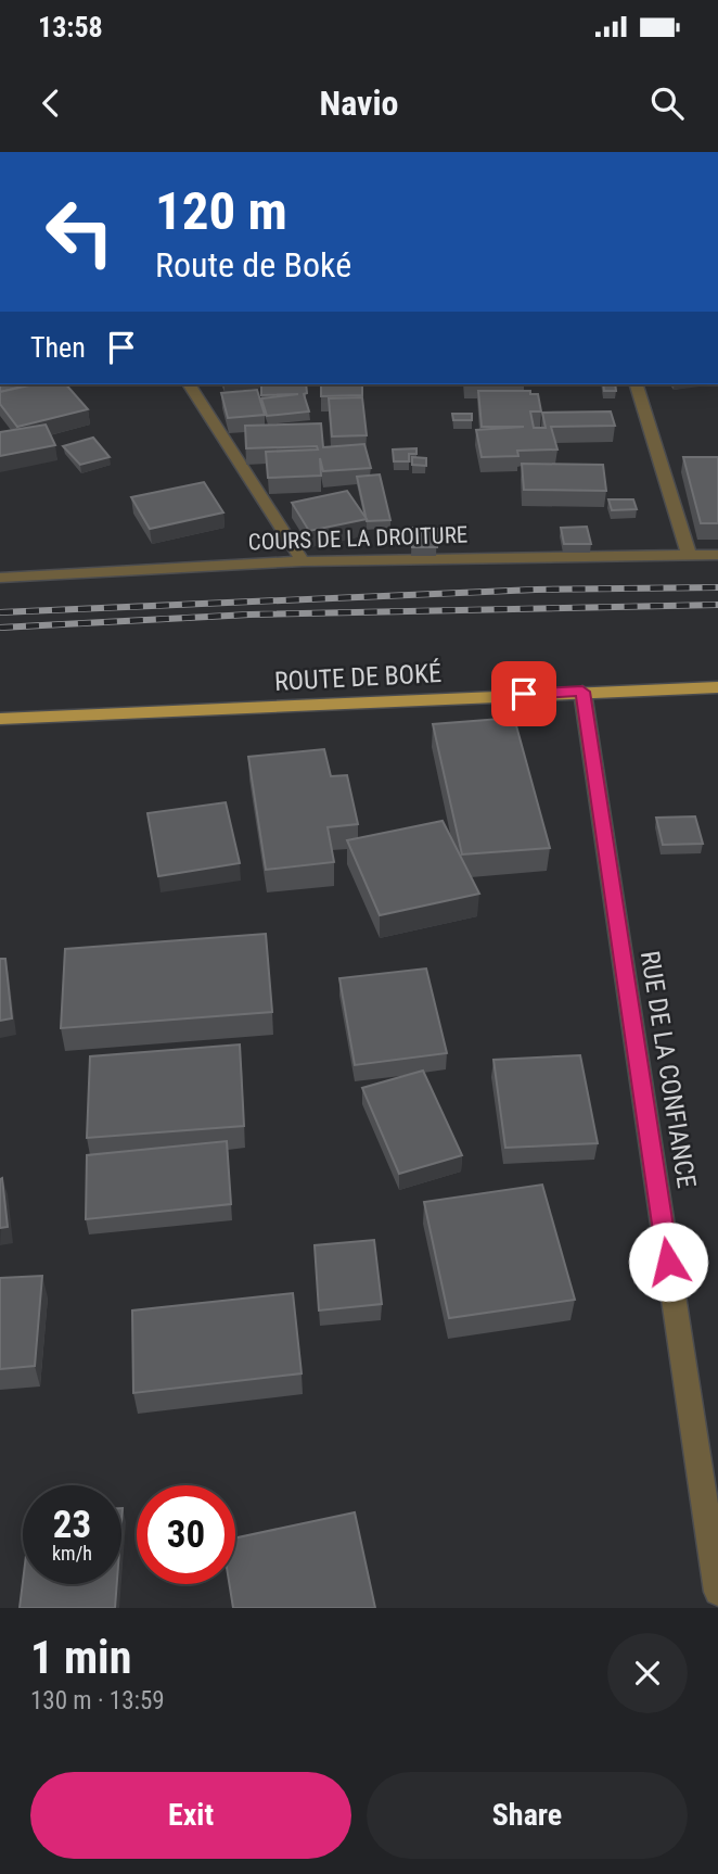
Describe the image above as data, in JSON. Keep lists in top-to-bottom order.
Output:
{
  "streets": {
    "main road": ["ROUTE DE BOKÉ"],
    "street": ["COURS DE LA DROITURE", "RUE DE LA CONFIANCE"]
  },
  "crossings": [
    ["ROUTE DE BOKÉ", "RUE DE LA CONFIANCE"]
  ],
  "page": {
    "status": "13:58",
    "header": "Navio",
    "turn": ["120 m", "Route de Boké"],
    "then": "Then",
    "speed": "23 km/h",
    "limit": "30",
    "heading": ["1 min", "130 m · 13:59"],
    "buttons": ["Exit", "Share"]
  }
}
